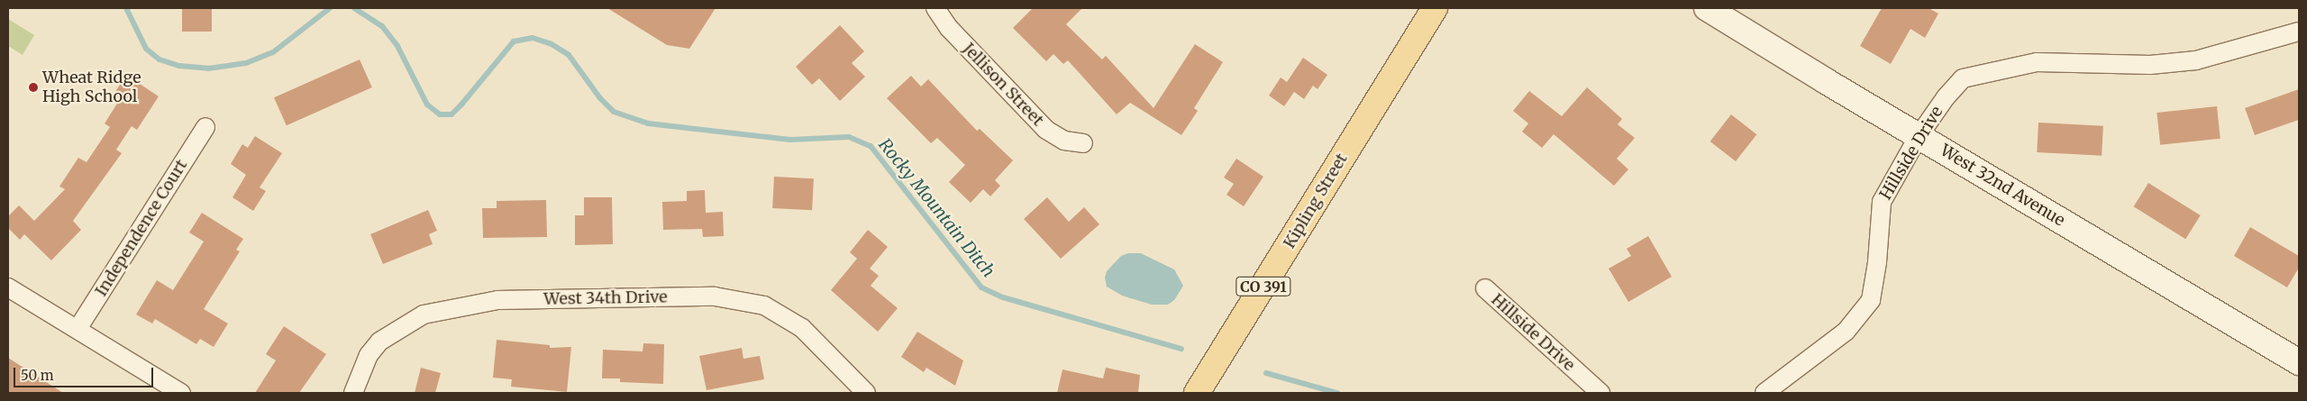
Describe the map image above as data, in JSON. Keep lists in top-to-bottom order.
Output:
{
  "streets": {
    "main road": ["Kipling Street", "CO 391"],
    "street": [
      "Jellison Street",
      "Hillside Drive",
      "West 32nd Avenue",
      "Independence Court",
      "West 34th Drive"
    ]
  },
  "crossings": [
    ["Hillside Drive", "West 32nd Avenue"]
  ],
  "water": ["Rocky Mountain Ditch"],
  "places": ["Wheat Ridge High School"],
  "scale_bar": "50 m"
}
